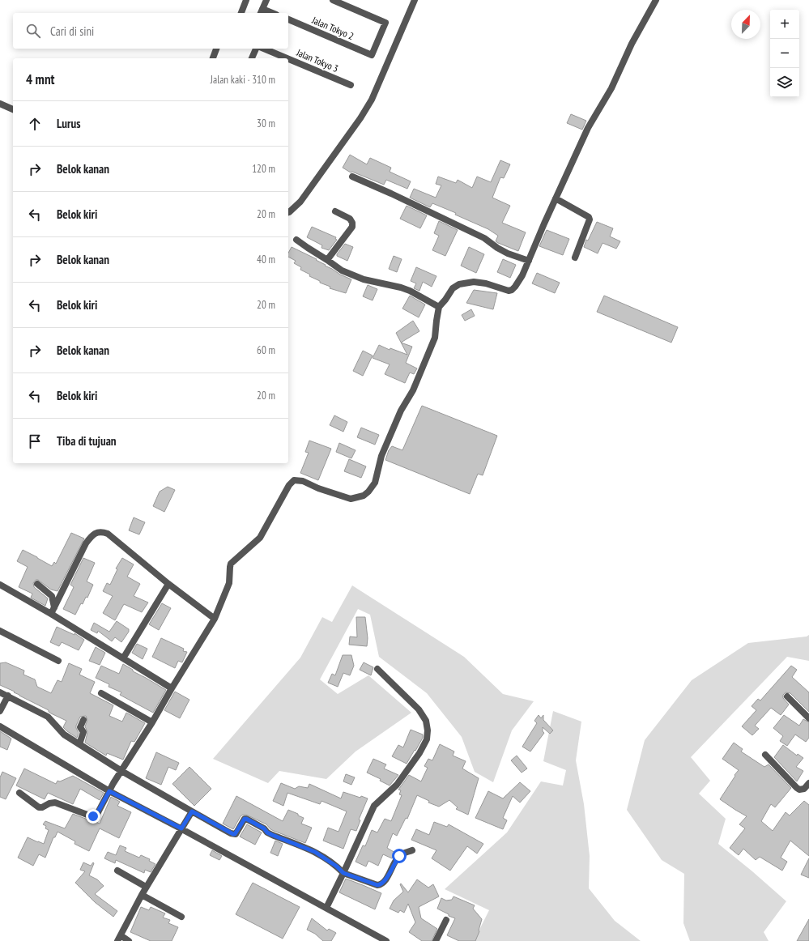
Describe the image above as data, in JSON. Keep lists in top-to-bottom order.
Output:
{
  "streets": {
    "street": ["Jalan Tokyo 2", "Jalan Tokyo 3"]
  },
  "north": "top right",
  "page": {
    "map_buttons": ["+", "−"],
    "search": "Cari di sini",
    "heading": ["4 mnt", "Jalan kaki · 310 m"],
    "list": [
      ["Lurus", "30 m"],
      ["Belok kanan", "120 m"],
      ["Belok kiri", "20 m"],
      ["Belok kanan", "40 m"],
      ["Belok kiri", "20 m"],
      ["Belok kanan", "60 m"],
      ["Belok kiri", "20 m"],
      "Tiba di tujuan"
    ]
  }
}
